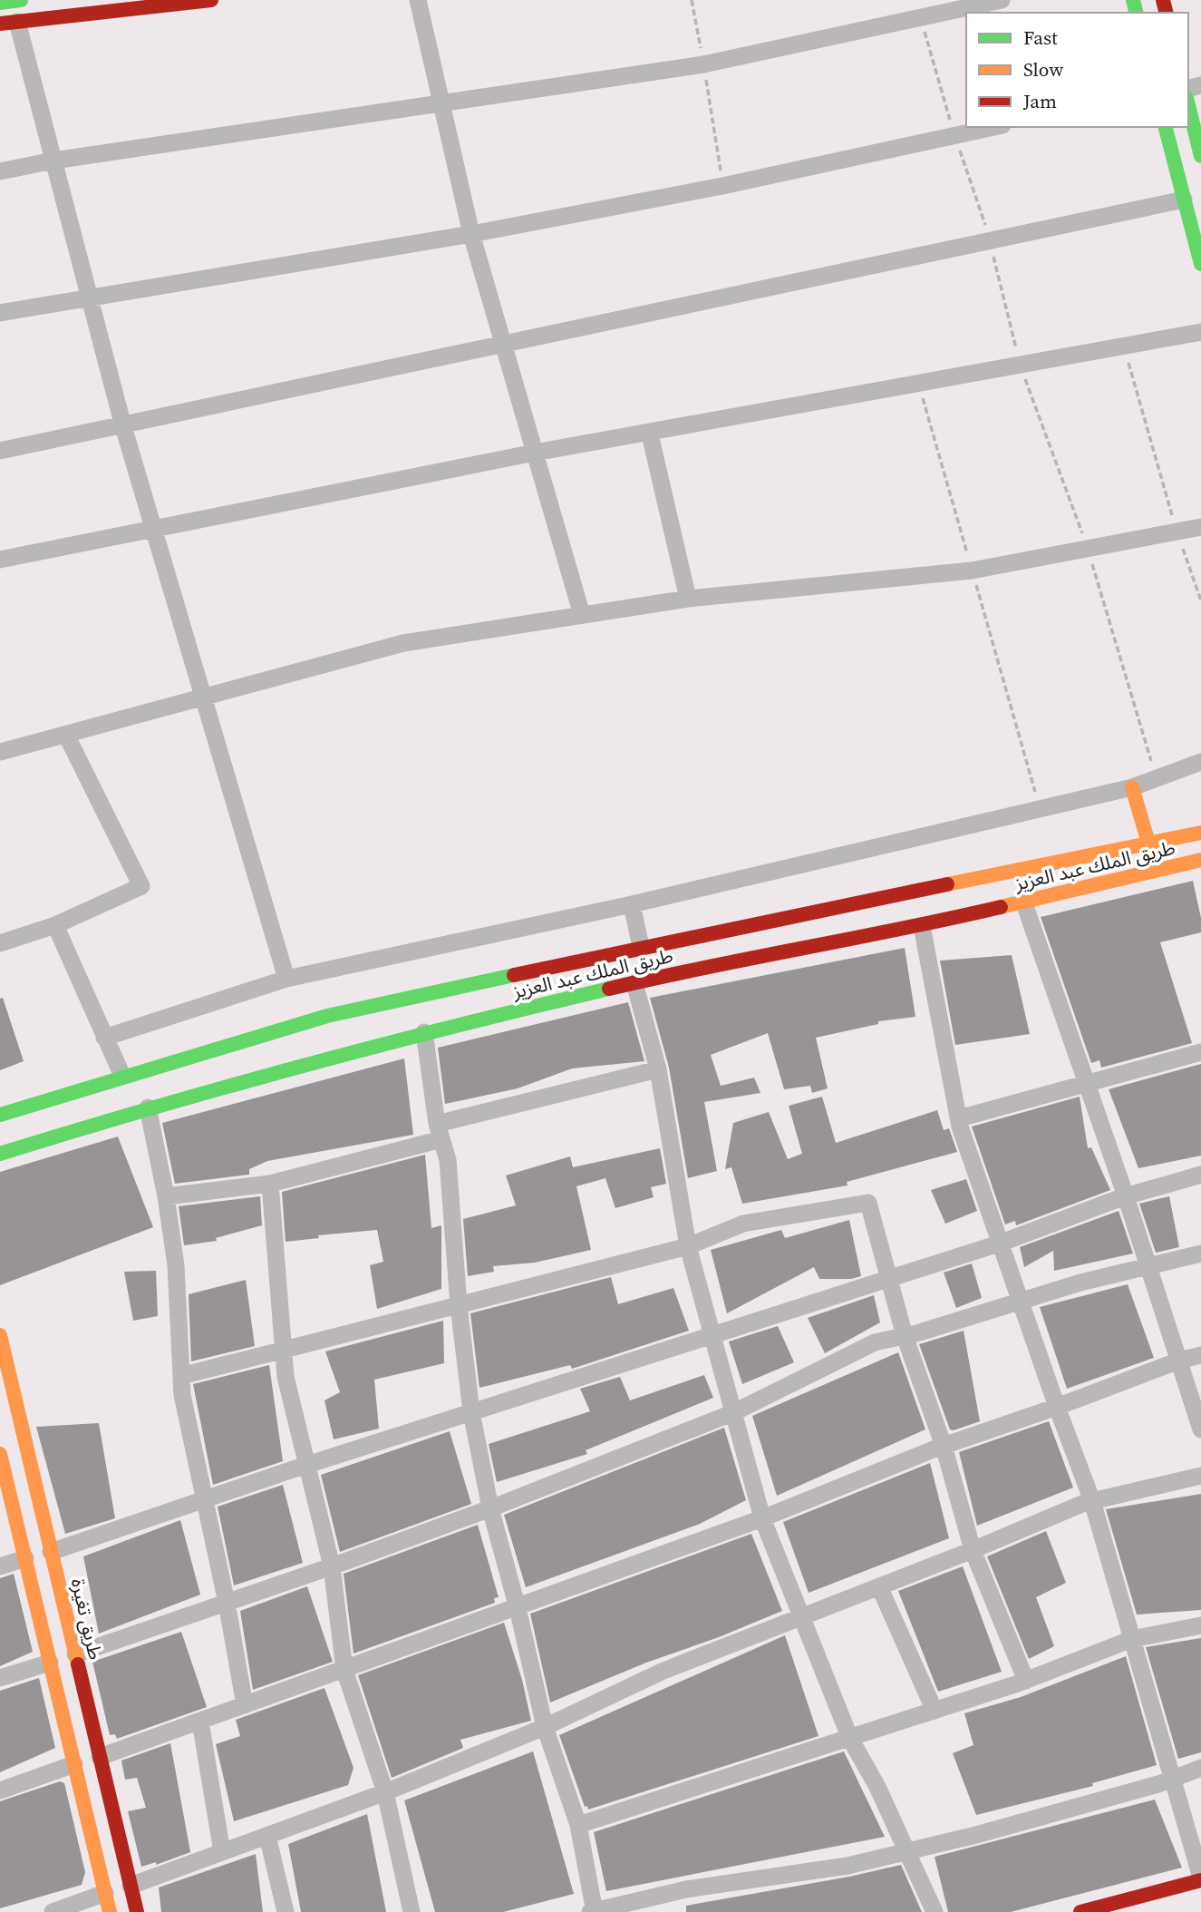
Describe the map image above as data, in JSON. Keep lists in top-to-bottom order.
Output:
{
  "streets": {
    "main road": ["طريق الملك عبد العزيز", "طريق تغيرة"]
  },
  "legend": ["Fast", "Slow", "Jam"]
}
